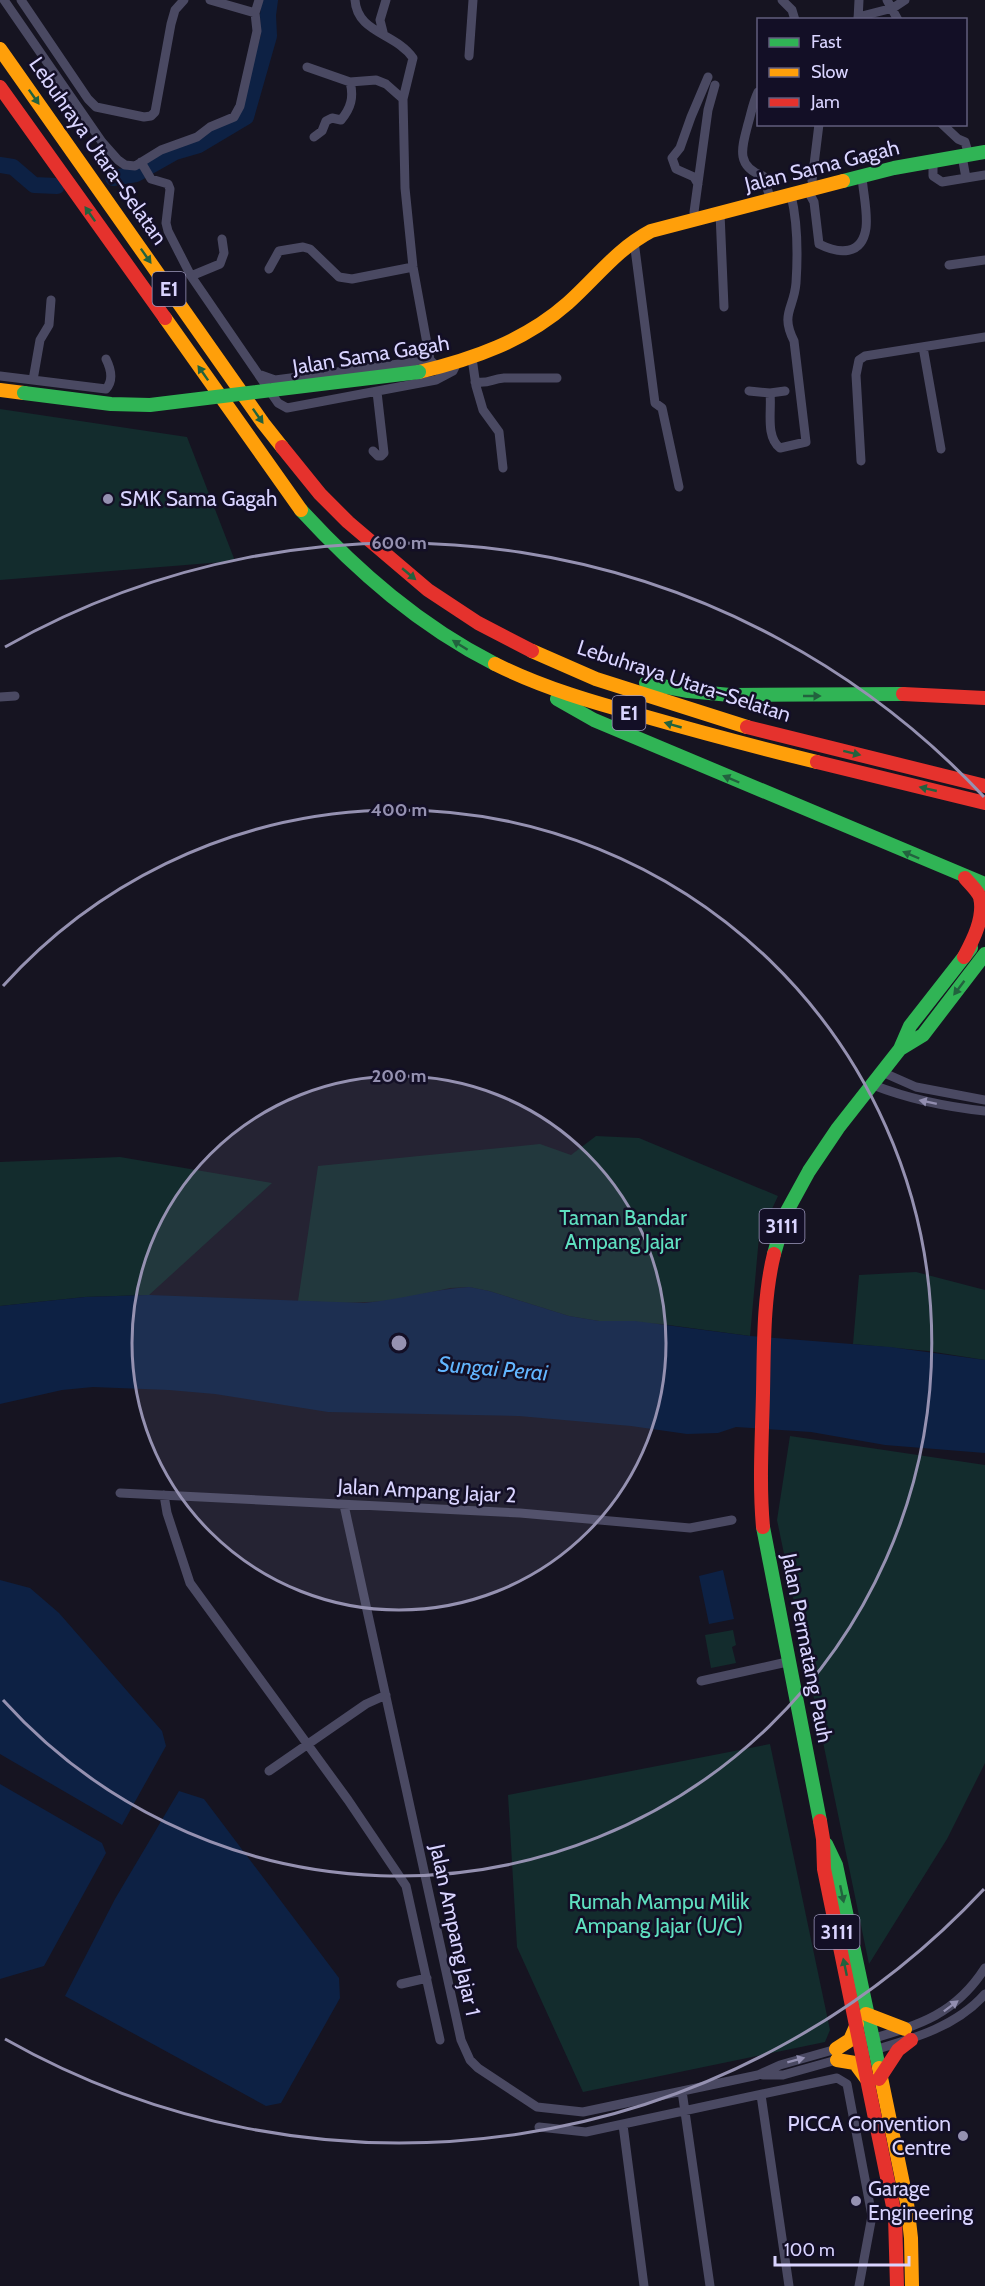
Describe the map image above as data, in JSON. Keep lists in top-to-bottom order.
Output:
{
  "streets": {
    "main road": [
      "Lebuhraya Utara–Selatan",
      "Jalan Sama Gagah",
      "E1",
      "3111",
      "Jalan Permatang Pauh"
    ],
    "street": ["Jalan Ampang Jajar 2", "Jalan Ampang Jajar 1"]
  },
  "crossings": [
    ["Jalan Ampang Jajar 2", "Jalan Ampang Jajar 1"],
    ["Jalan Permatang Pauh", "Jalan Ampang Jajar 1"]
  ],
  "water": ["Sungai Perai"],
  "parks": ["Taman Bandar Ampang Jajar", "Rumah Mampu Milik Ampang Jajar (U/C)"],
  "places": ["SMK Sama Gagah", "PICCA Convention Centre", "Garage Engineering"],
  "legend": ["Fast", "Slow", "Jam"],
  "scale_bar": "100 m",
  "rings": ["600 m", "400 m", "200 m"]
}
